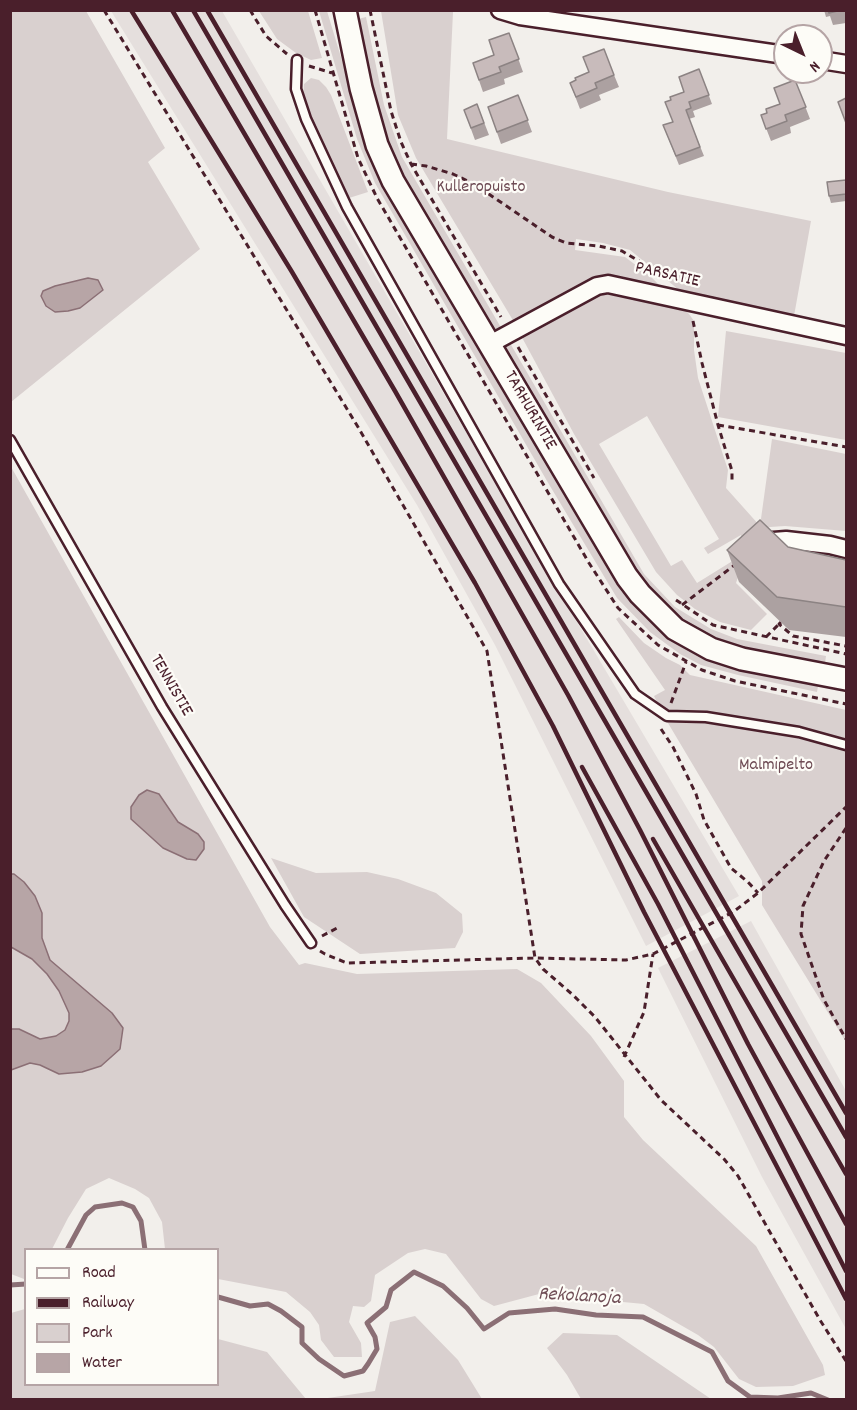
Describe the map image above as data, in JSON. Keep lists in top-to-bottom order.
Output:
{
  "streets": {
    "street": ["PARSATIE", "TARHURINTIE"],
    "lane": ["TENNISTIE"]
  },
  "crossings": [
    ["PARSATIE", "TARHURINTIE"]
  ],
  "water": ["Rekolanoja"],
  "parks": ["Kulleropuisto", "Malmipelto"],
  "legend": [
    "Road",
    "Railway",
    "Park",
    "Water"
  ],
  "north": "bottom right"
}
